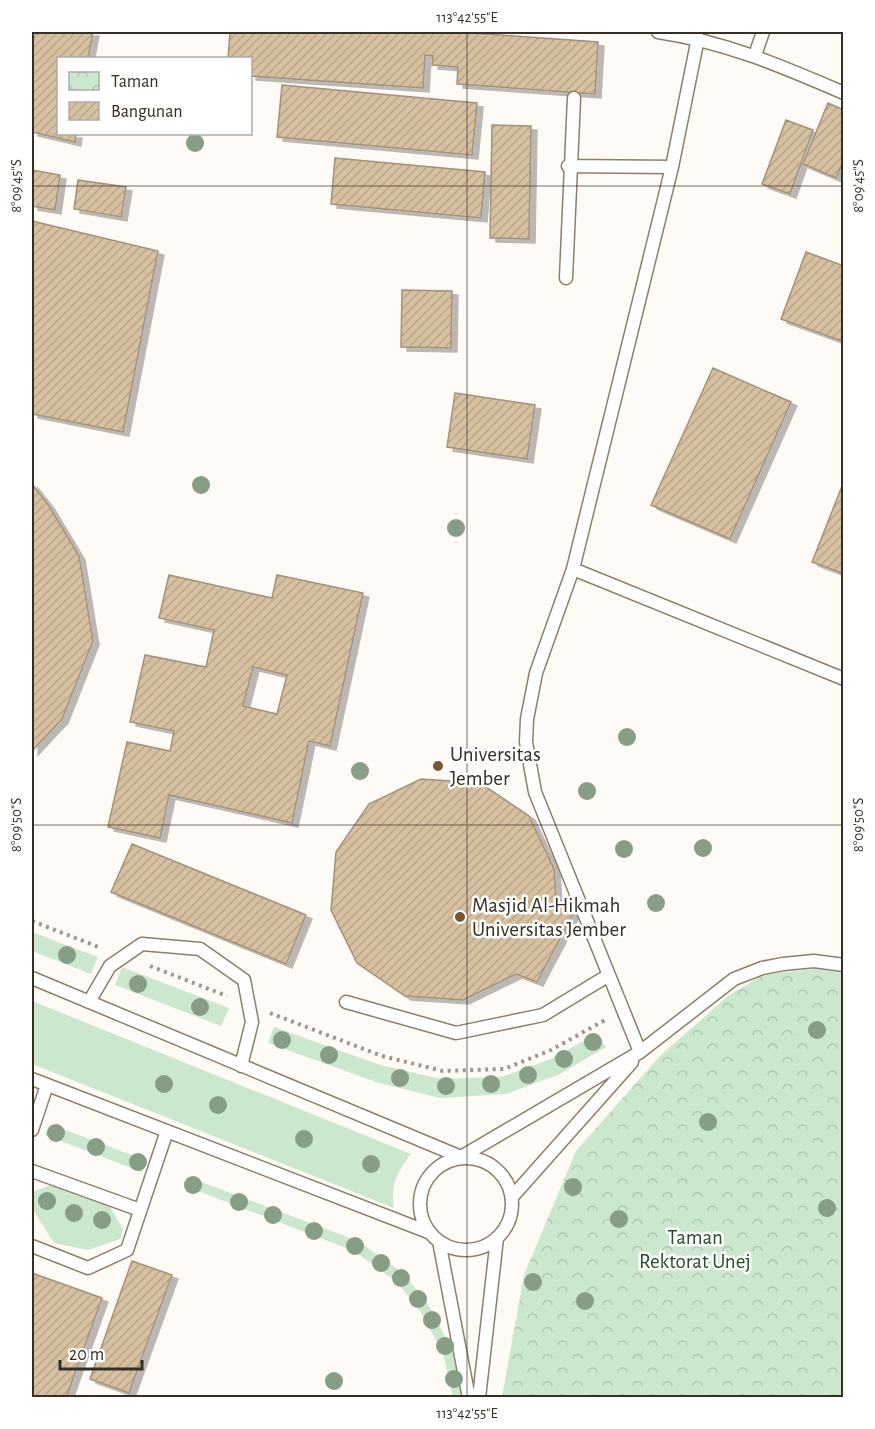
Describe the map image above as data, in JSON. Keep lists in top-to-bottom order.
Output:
{
  "parks": ["Taman Rektorat Unej"],
  "places": ["Universitas Jember", "Masjid Al-Hikmah Universitas Jember"],
  "legend": ["Taman", "Bangunan"],
  "scale_bar": "20 m",
  "coordinates": ["113°42'55\"E", "8°09'45\"S", "8°09'50\"S"]
}
